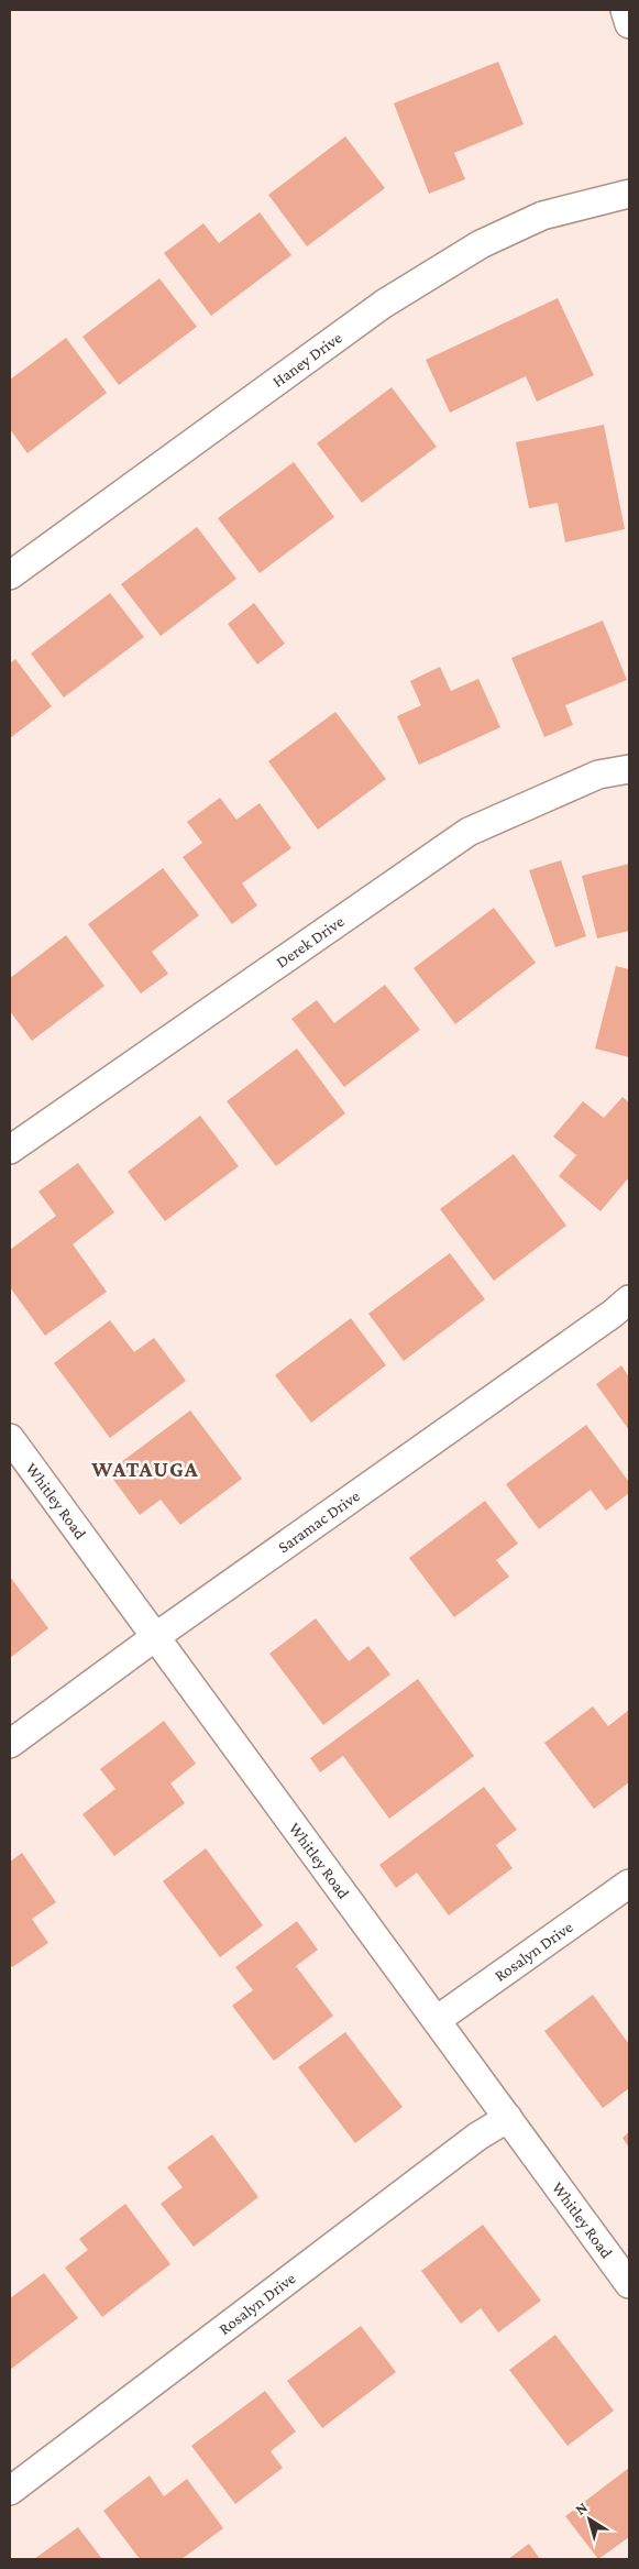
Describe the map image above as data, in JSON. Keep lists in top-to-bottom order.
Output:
{
  "streets": {
    "street": [
      "Haney Drive",
      "Derek Drive",
      "Whitley Road",
      "Saramac Drive",
      "Rosalyn Drive"
    ]
  },
  "crossings": [
    ["Whitley Road", "Saramac Drive"],
    ["Whitley Road", "Rosalyn Drive"]
  ],
  "districts": ["WATAUGA"],
  "north": "top left"
}
